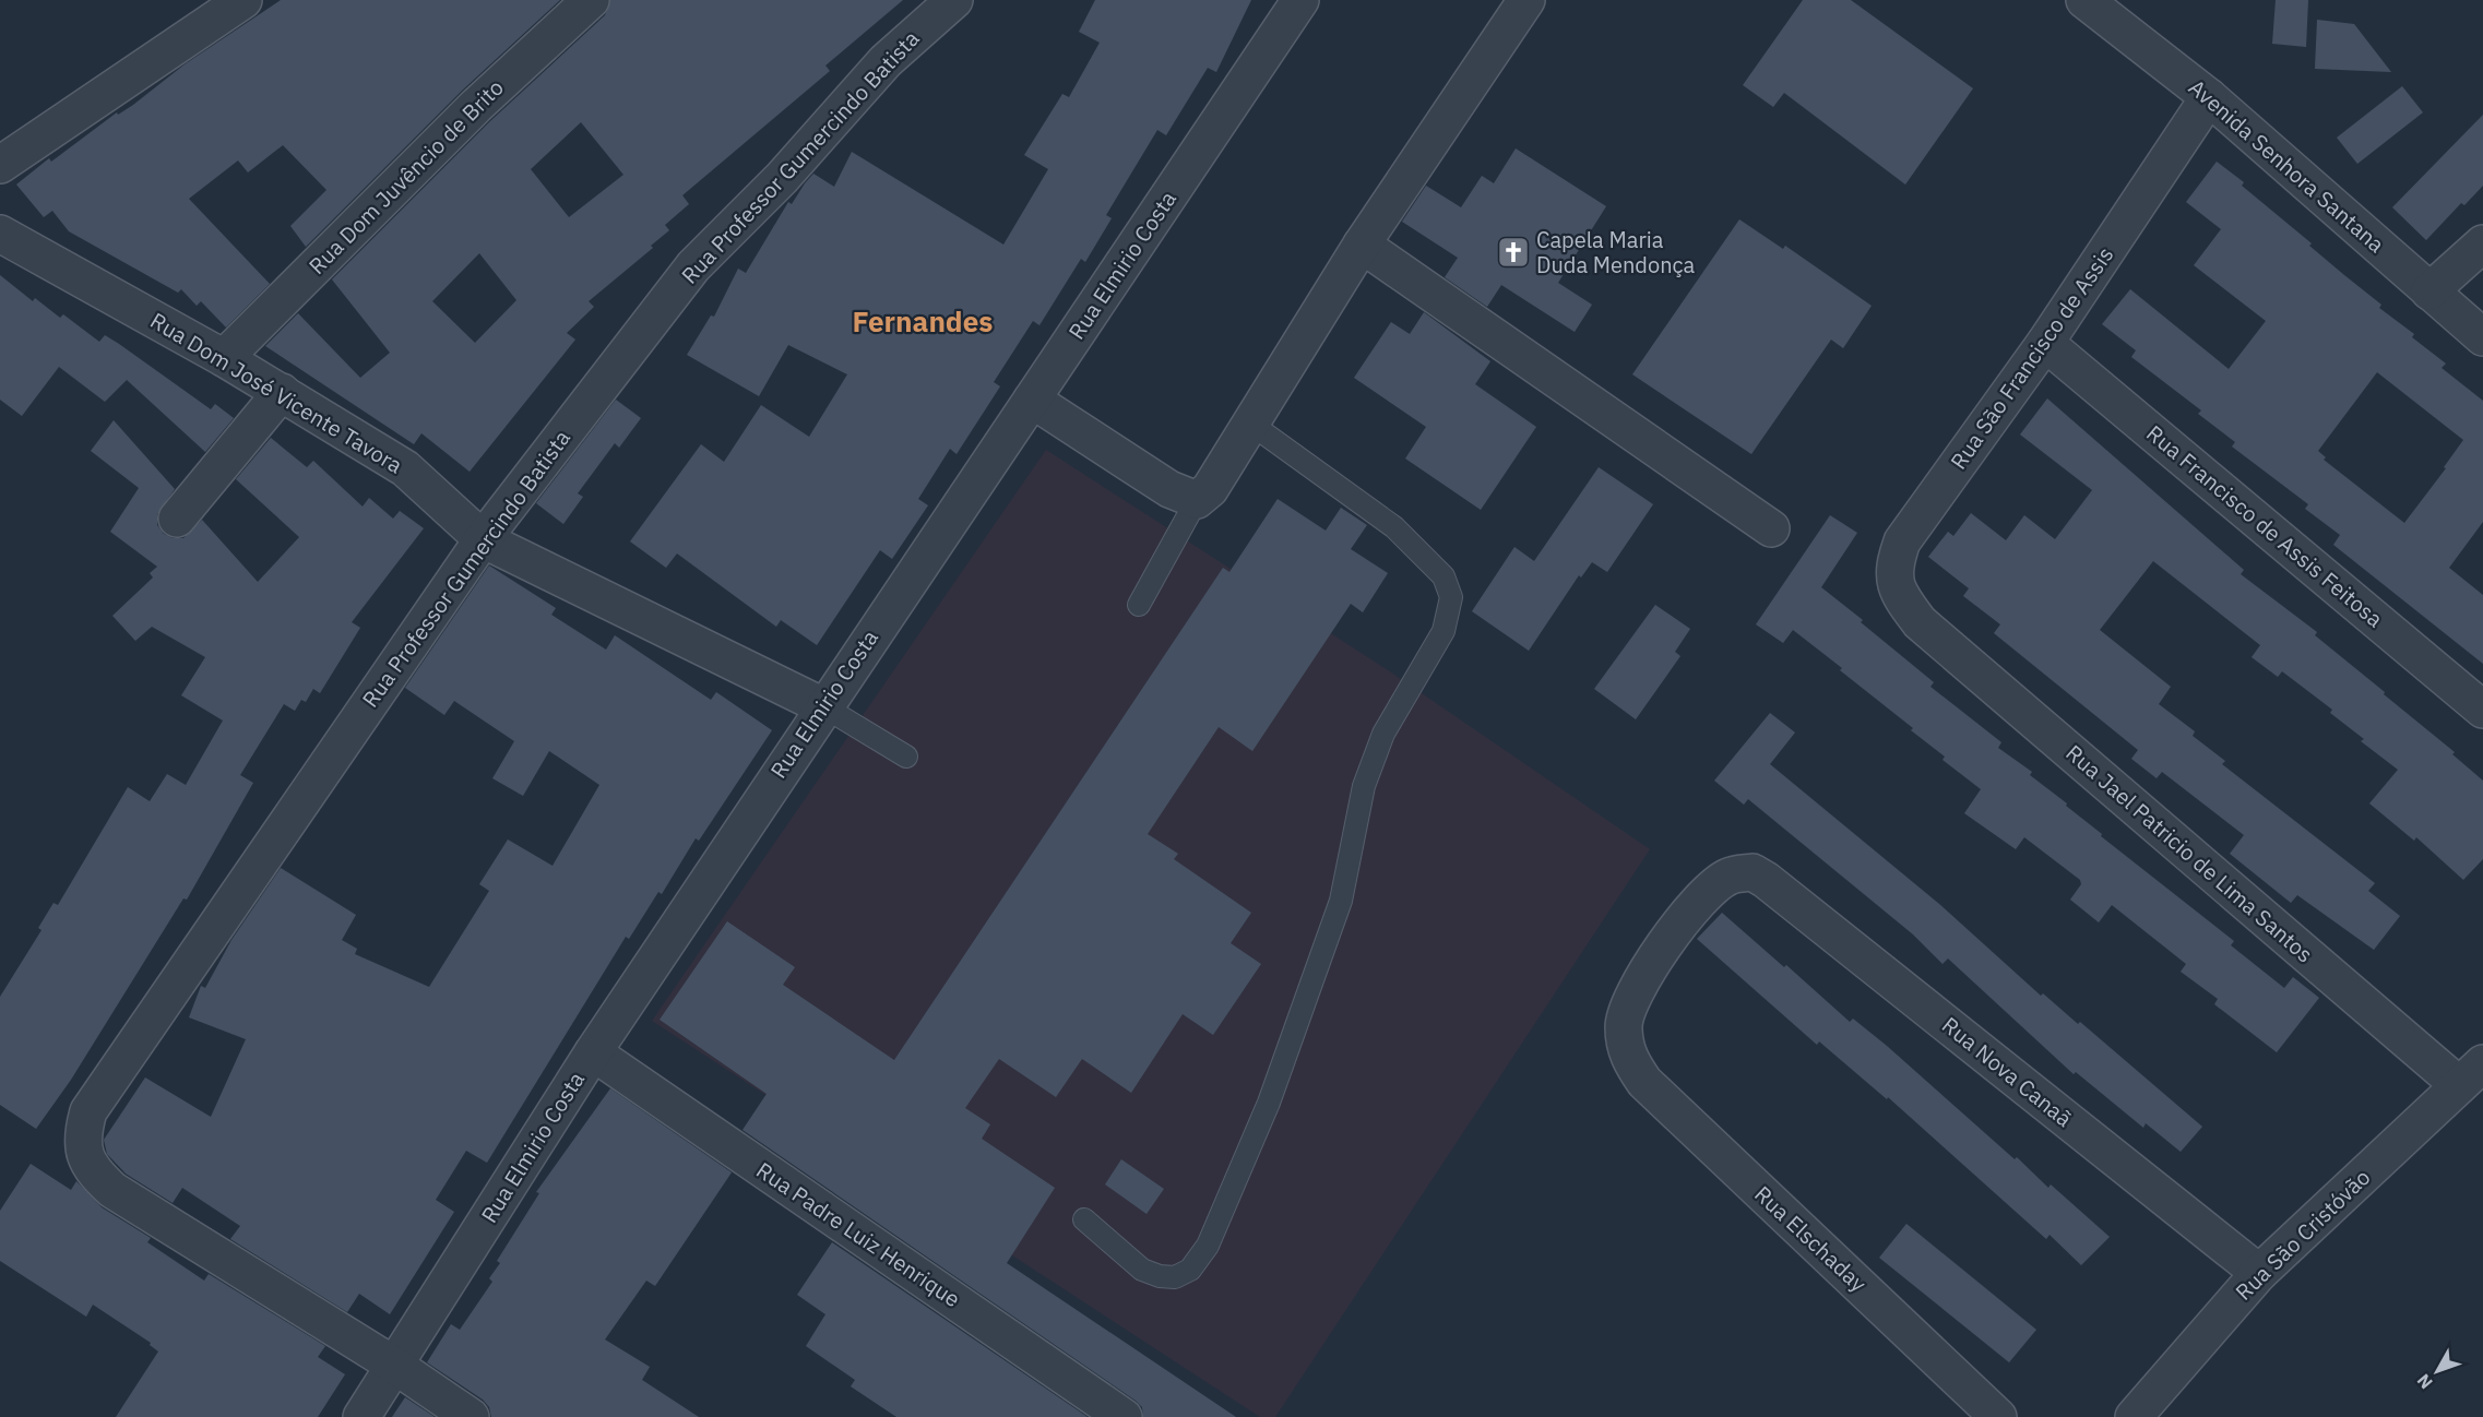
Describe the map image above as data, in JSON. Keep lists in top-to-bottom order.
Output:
{
  "streets": {
    "street": [
      "Rua Professor Gumercindo Batista",
      "Avenida Senhora Santana",
      "Rua Dom Juvêncio de Brito",
      "Rua Elmirio Costa",
      "Rua São Francisco de Assis",
      "Rua Dom José Vicente Tavora",
      "Rua Francisco de Assis Feitosa",
      "Rua Jael Patricio de Lima Santos",
      "Rua Nova Canaã",
      "Rua Padre Luiz Henrique",
      "Rua São Cristóvão",
      "Rua Elschaday"
    ]
  },
  "crossings": [
    ["Rua Professor Gumercindo Batista", "Rua Elmirio Costa"],
    ["Rua Professor Gumercindo Batista", "Rua Dom José Vicente Tavora"],
    ["Avenida Senhora Santana", "Rua São Francisco de Assis"],
    ["Rua Dom Juvêncio de Brito", "Rua Dom José Vicente Tavora"],
    ["Rua Elmirio Costa", "Rua Dom José Vicente Tavora"],
    ["Rua Elmirio Costa", "Rua Padre Luiz Henrique"],
    ["Rua São Francisco de Assis", "Rua Francisco de Assis Feitosa"],
    ["Rua São Francisco de Assis", "Rua Jael Patricio de Lima Santos"],
    ["Rua Jael Patricio de Lima Santos", "Rua São Cristóvão"],
    ["Rua Nova Canaã", "Rua São Cristóvão"],
    ["Rua Nova Canaã", "Rua Elschaday"]
  ],
  "districts": ["Fernandes"],
  "places": {
    "church": ["Capela Maria Duda Mendonça"]
  },
  "north": "bottom left"
}
